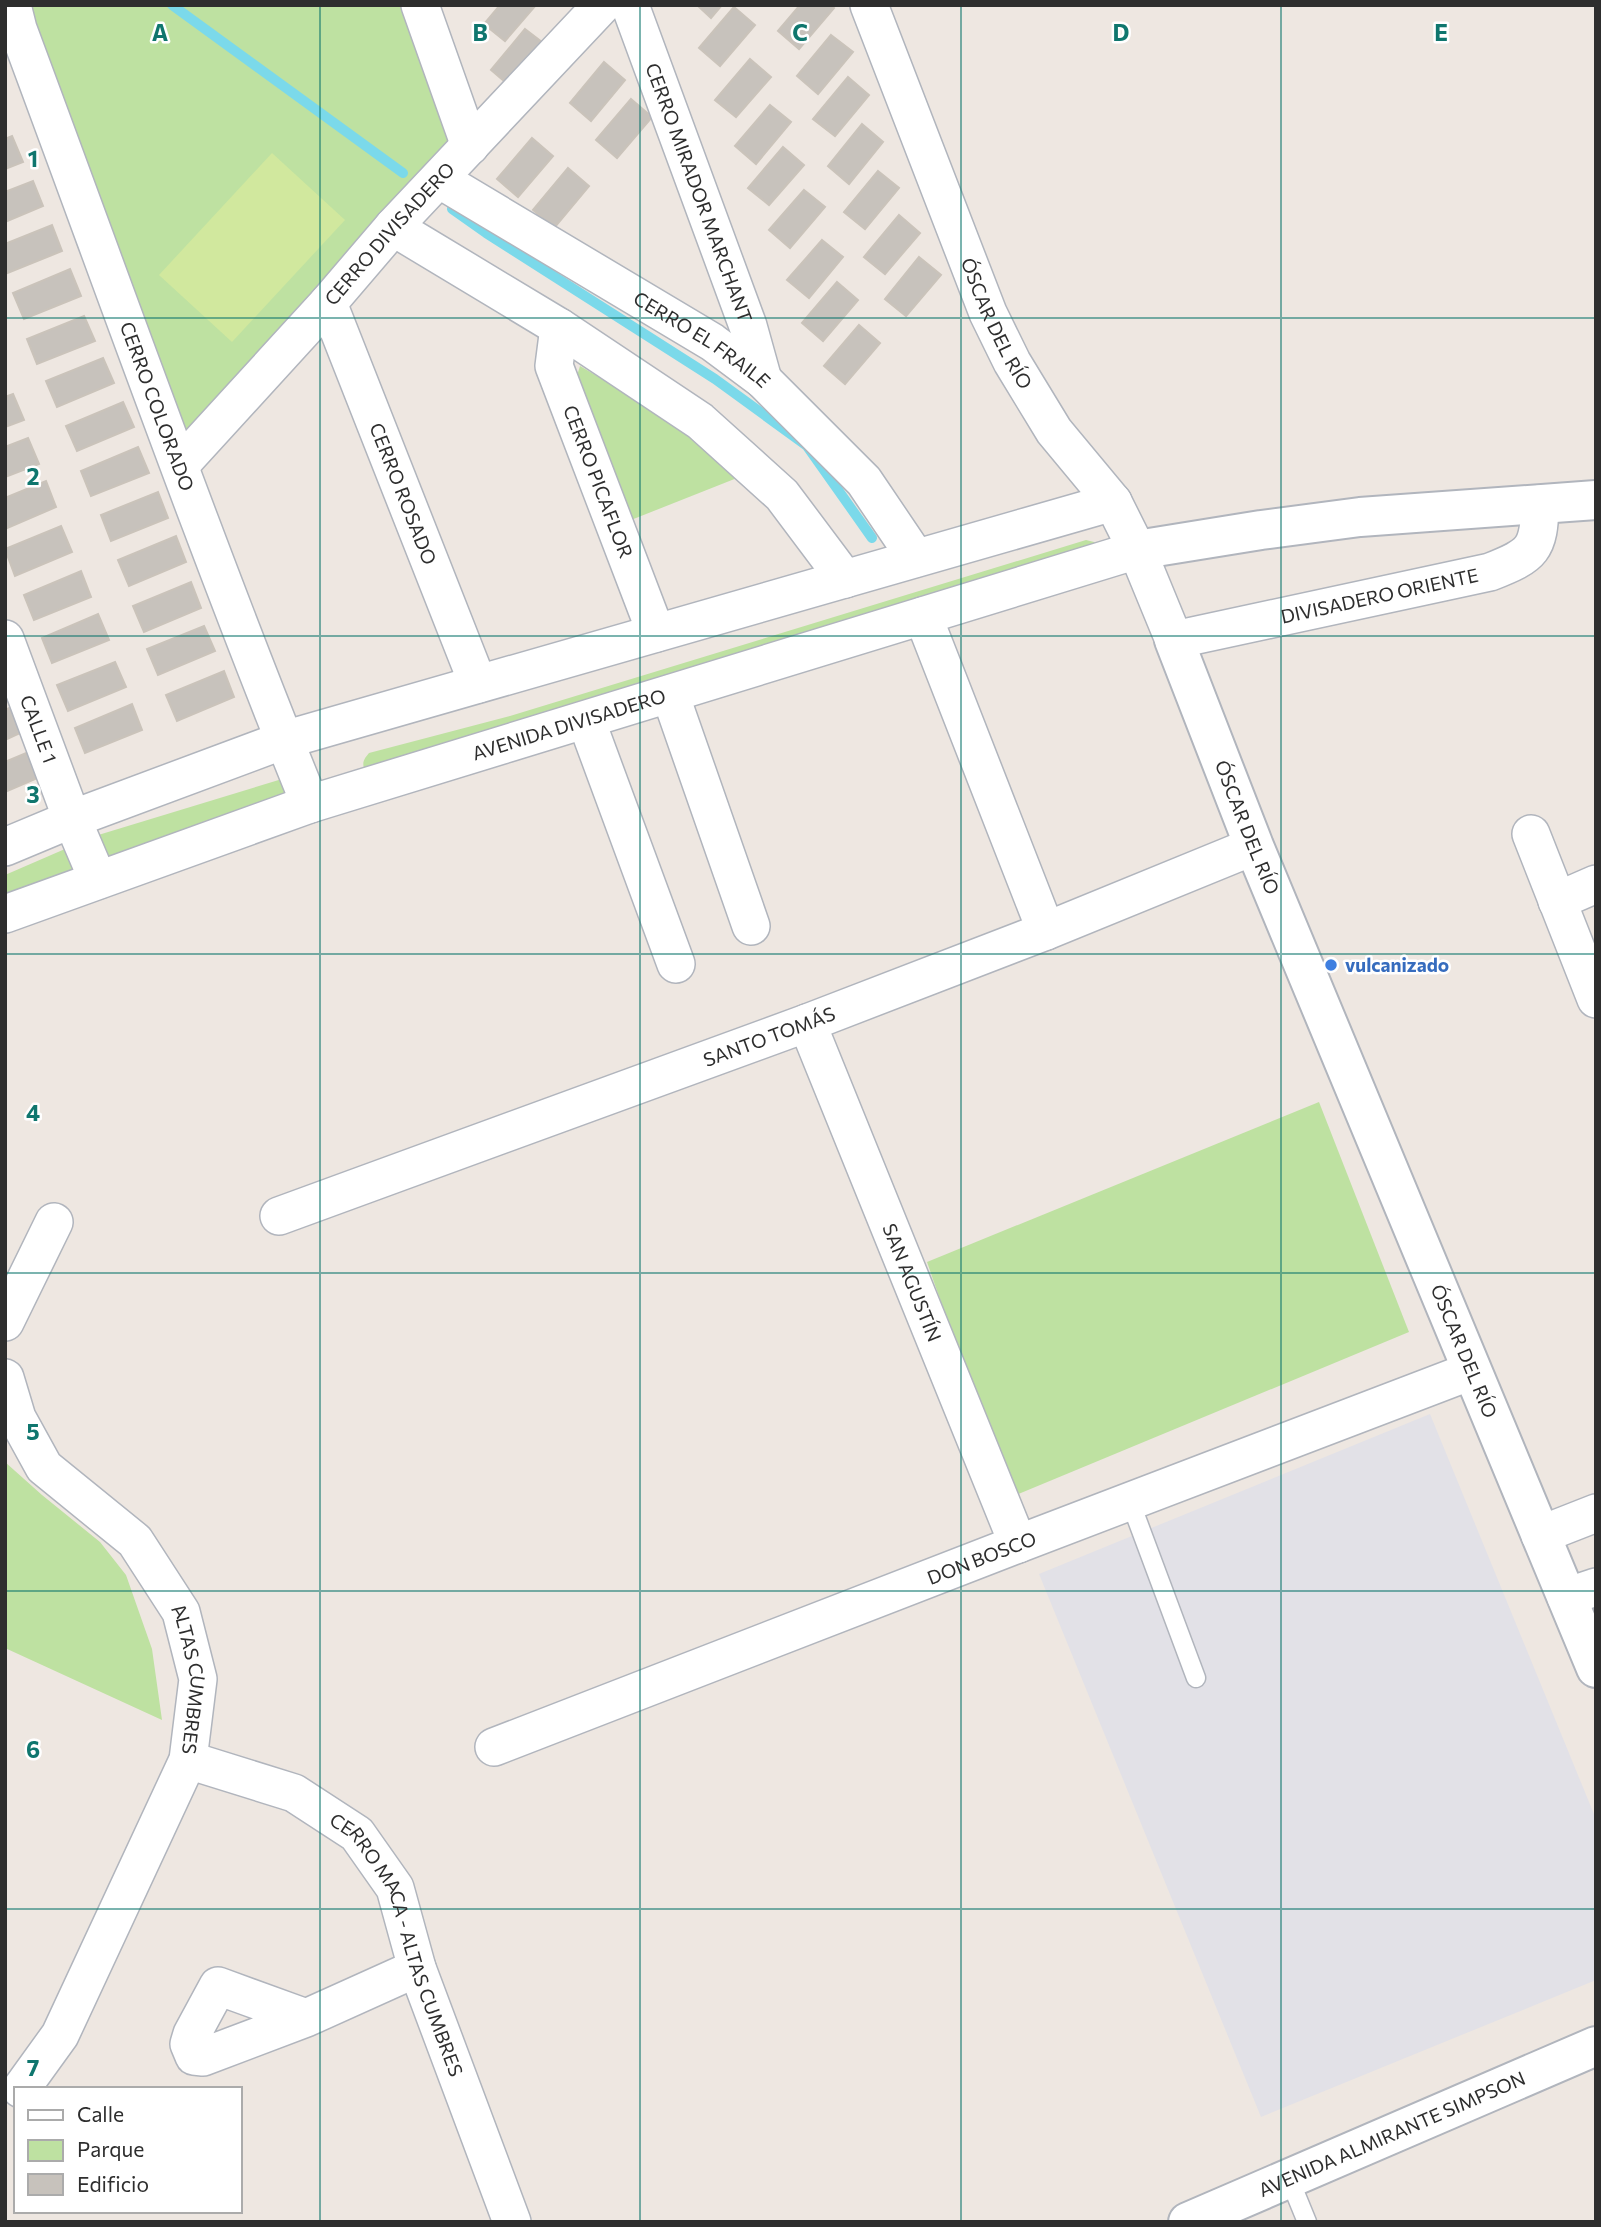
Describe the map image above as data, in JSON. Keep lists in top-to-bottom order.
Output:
{
  "streets": {
    "street": [
      "CERRO MIRADOR MARCHANT",
      "CERRO DIVISADERO",
      "ÓSCAR DEL RÍO",
      "CERRO EL FRAILE",
      "CERRO COLORADO",
      "CERRO PICAFLOR",
      "CERRO ROSADO",
      "DIVISADERO ORIENTE",
      "AVENIDA DIVISADERO",
      "CALLE 1",
      "SANTO TOMÁS",
      "SAN AGUSTÍN",
      "DON BOSCO",
      "ALTAS CUMBRES",
      "CERRO MACA - ALTAS CUMBRES",
      "AVENIDA ALMIRANTE SIMPSON"
    ]
  },
  "crossings": [
    ["CERRO MIRADOR MARCHANT", "CERRO EL FRAILE"],
    ["CERRO DIVISADERO", "CERRO EL FRAILE"],
    ["CERRO DIVISADERO", "CERRO COLORADO"],
    ["CERRO DIVISADERO", "CERRO ROSADO"],
    ["ÓSCAR DEL RÍO", "DIVISADERO ORIENTE"],
    ["ÓSCAR DEL RÍO", "AVENIDA DIVISADERO"],
    ["ÓSCAR DEL RÍO", "SANTO TOMÁS"],
    ["ÓSCAR DEL RÍO", "DON BOSCO"],
    ["CERRO COLORADO", "AVENIDA DIVISADERO"],
    ["AVENIDA DIVISADERO", "CALLE 1"],
    ["SANTO TOMÁS", "SAN AGUSTÍN"],
    ["SAN AGUSTÍN", "DON BOSCO"],
    ["ALTAS CUMBRES", "CERRO MACA - ALTAS CUMBRES"]
  ],
  "places": ["vulcanizado"],
  "legend": ["Calle", "Parque", "Edificio"],
  "grid": {
    "columns": [
      "A",
      "B",
      "C",
      "D",
      "E"
    ],
    "rows": [
      "1",
      "2",
      "3",
      "4",
      "5",
      "6",
      "7"
    ]
  }
}
